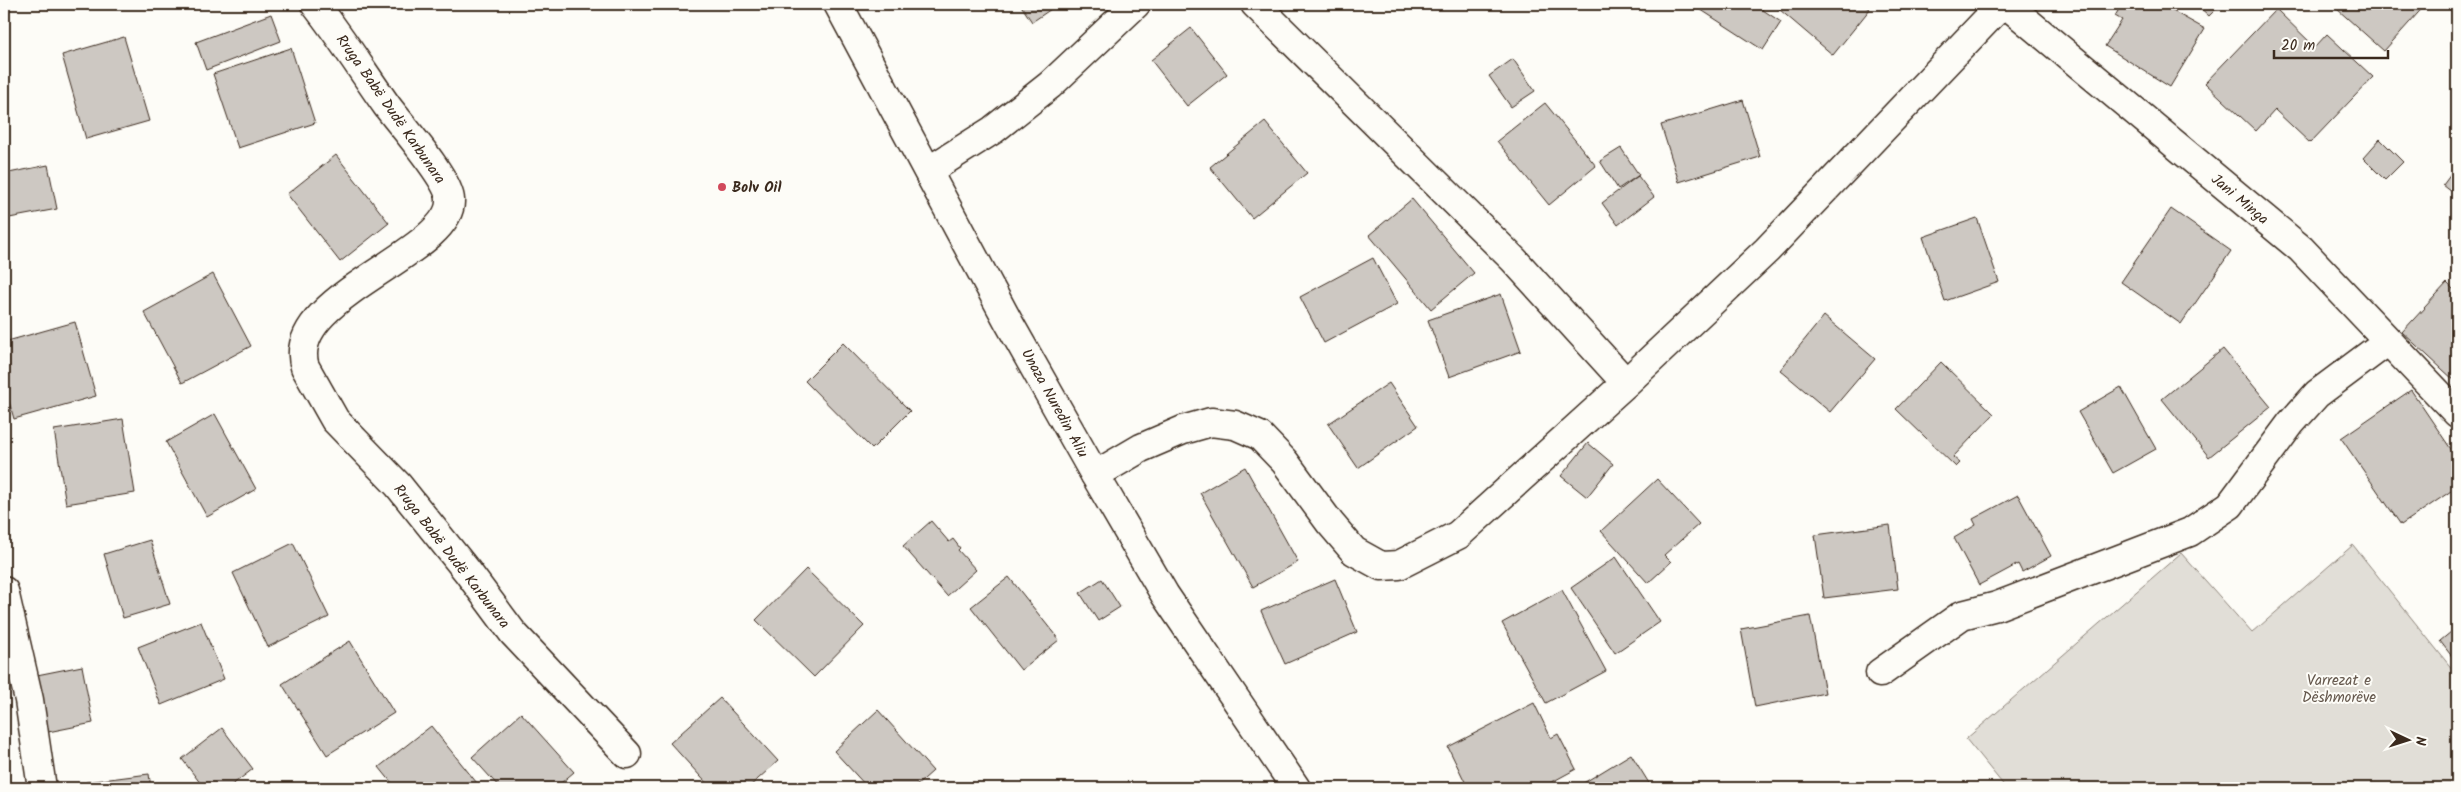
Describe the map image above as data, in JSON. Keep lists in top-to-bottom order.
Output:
{
  "streets": {
    "street": ["Rruga Babë Dudë Karbunara", "Jani Minga", "Unaza Nuredin Aliu"]
  },
  "parks": ["Varrezat e Dëshmorëve"],
  "places": ["Bolv Oil"],
  "scale_bar": "20 m",
  "north": "right"
}
